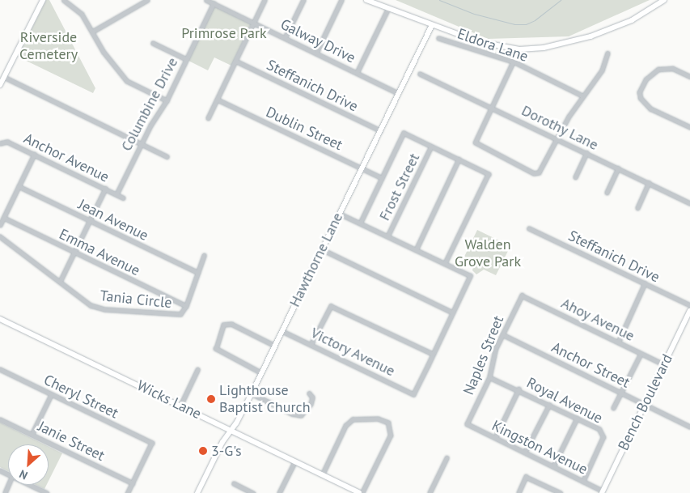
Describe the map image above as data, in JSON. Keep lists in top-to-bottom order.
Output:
{
  "streets": {
    "street": [
      "Galway Drive",
      "Eldora Lane",
      "Steffanich Drive",
      "Columbine Drive",
      "Dorothy Lane",
      "Dublin Street",
      "Anchor Avenue",
      "Frost Street",
      "Jean Avenue",
      "Emma Avenue",
      "Hawthorne Lane",
      "Tania Circle",
      "Ahoy Avenue",
      "Victory Avenue",
      "Naples Street",
      "Anchor Street",
      "Cheryl Street",
      "Wicks Lane",
      "Royal Avenue",
      "Bench Boulevard",
      "Janie Street",
      "Kingston Avenue"
    ]
  },
  "crossings": [
    ["Galway Drive", "Columbine Drive"],
    ["Galway Drive", "Hawthorne Lane"],
    ["Steffanich Drive", "Hawthorne Lane"],
    ["Columbine Drive", "Anchor Avenue"],
    ["Dublin Street", "Hawthorne Lane"],
    ["Jean Avenue", "Tania Circle"],
    ["Emma Avenue", "Tania Circle"],
    ["Hawthorne Lane", "Victory Avenue"],
    ["Hawthorne Lane", "Wicks Lane"],
    ["Ahoy Avenue", "Naples Street"],
    ["Ahoy Avenue", "Bench Boulevard"],
    ["Naples Street", "Anchor Street"],
    ["Naples Street", "Royal Avenue"],
    ["Naples Street", "Kingston Avenue"],
    ["Anchor Street", "Bench Boulevard"],
    ["Cheryl Street", "Janie Street"],
    ["Royal Avenue", "Kingston Avenue"],
    ["Bench Boulevard", "Kingston Avenue"]
  ],
  "parks": ["Primrose Park", "Riverside Cemetery", "Walden Grove Park"],
  "places": ["Lighthouse Baptist Church", "3-G's"],
  "north": "bottom left"
}
